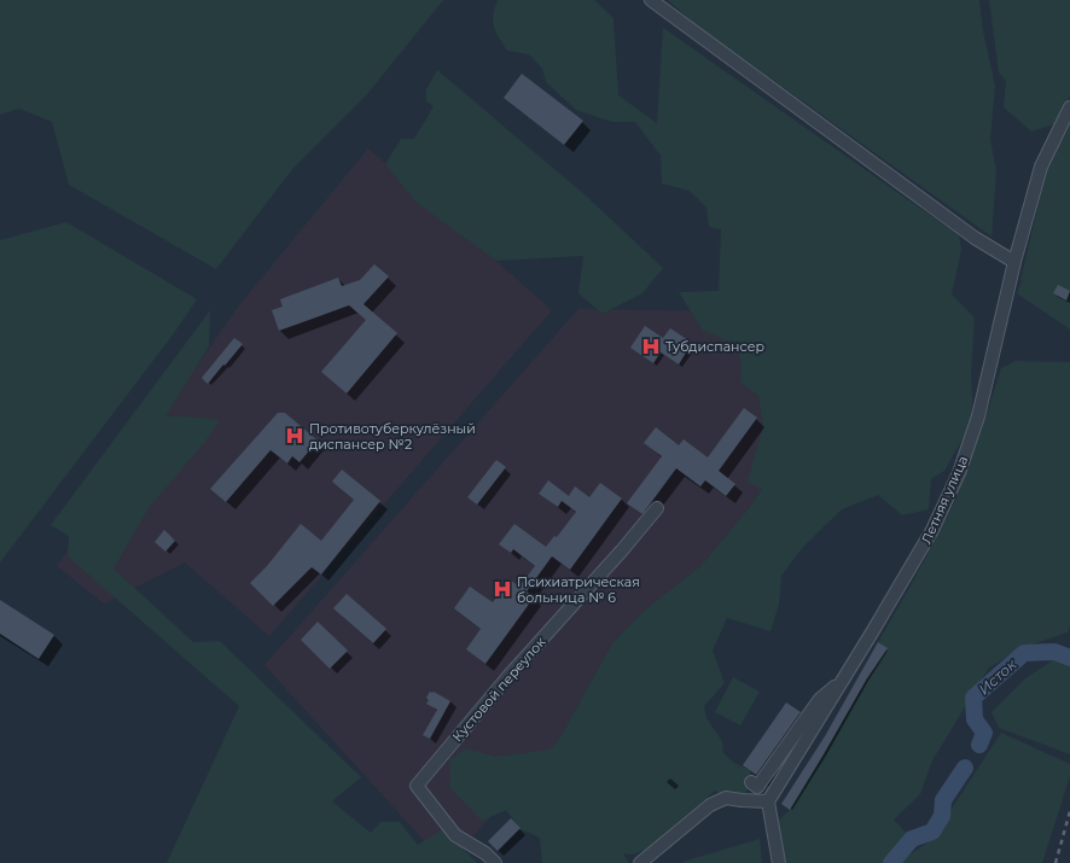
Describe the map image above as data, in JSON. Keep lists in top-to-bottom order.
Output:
{
  "streets": {
    "street": ["Летняя улица", "Кустовой переулок"]
  },
  "water": ["Исток"],
  "places": {
    "hospital": ["Тубдиспансер", "Противотуберкулёзный диспансер №2", "Психиатрическая больница № 6"]
  }
}
